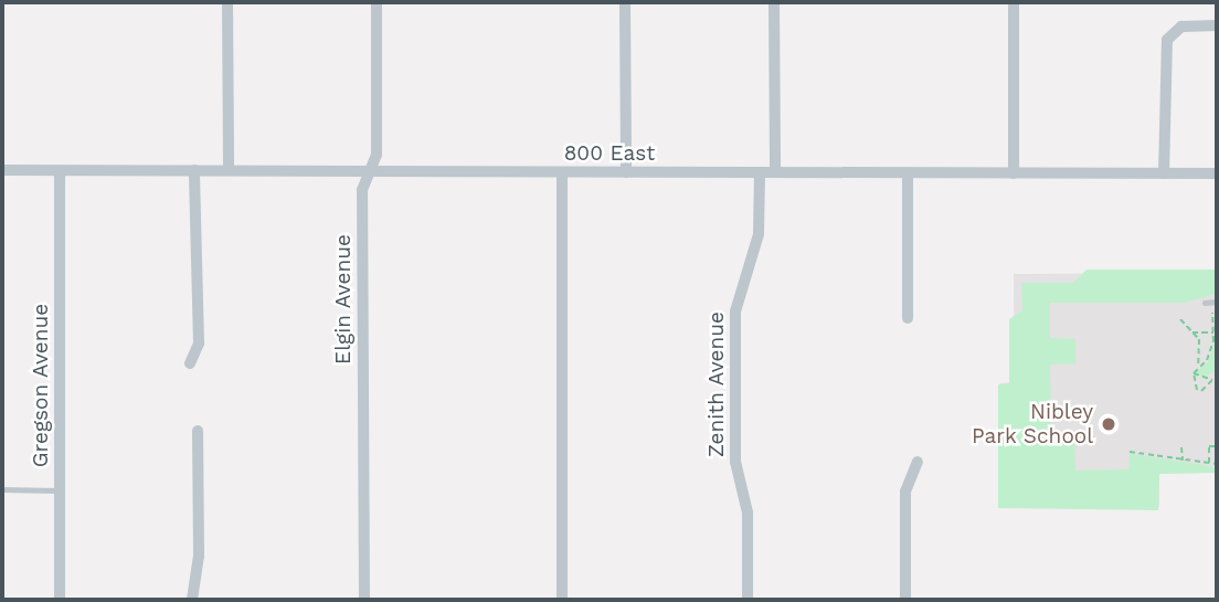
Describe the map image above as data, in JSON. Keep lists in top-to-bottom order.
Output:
{
  "streets": {
    "street": [
      "800 East",
      "Elgin Avenue",
      "Zenith Avenue",
      "Gregson Avenue"
    ]
  },
  "crossings": [
    ["800 East", "Elgin Avenue"],
    ["800 East", "Zenith Avenue"],
    ["800 East", "Gregson Avenue"]
  ],
  "places": ["Nibley Park School"]
}
